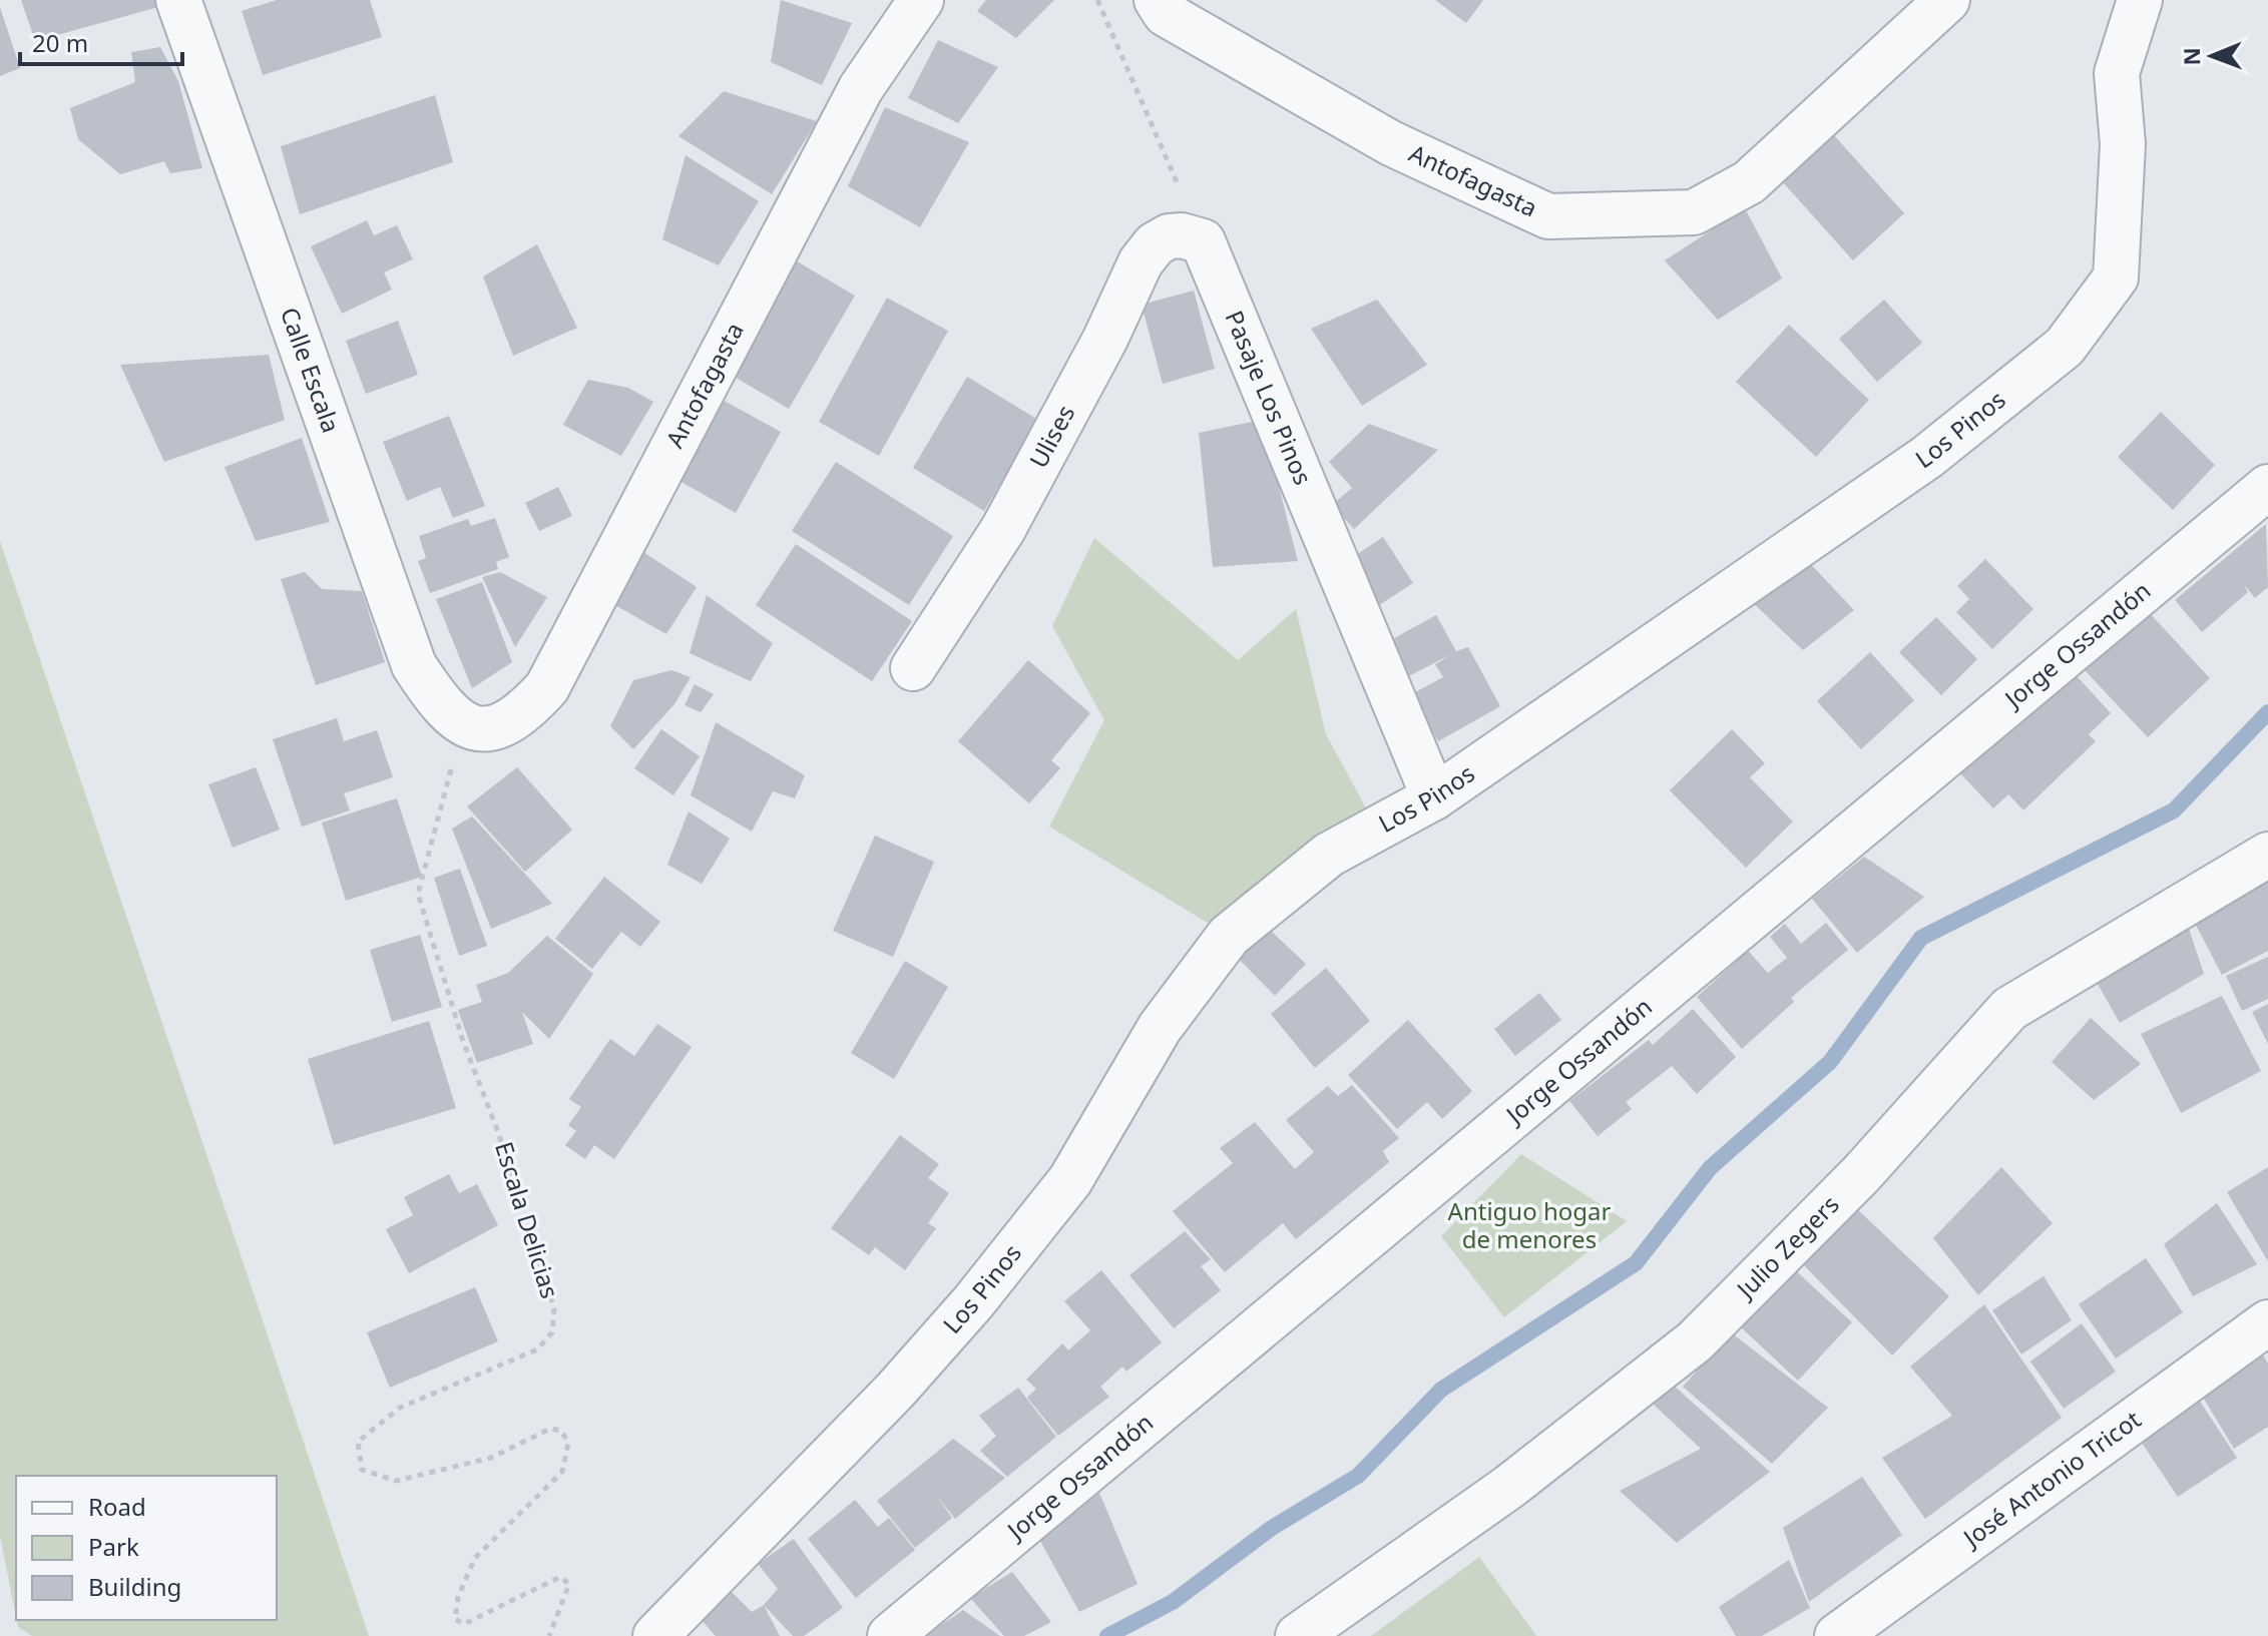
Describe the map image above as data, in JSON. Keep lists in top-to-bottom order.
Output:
{
  "streets": {
    "street": [
      "Antofagasta",
      "Calle Escala",
      "Pasaje Los Pinos",
      "Los Pinos",
      "Ulises",
      "Jorge Ossandón",
      "Julio Zegers",
      "José Antonio Tricot"
    ],
    "path": ["Escala Delicias"]
  },
  "crossings": [
    ["Antofagasta", "Calle Escala"],
    ["Antofagasta", "Escala Delicias"],
    ["Calle Escala", "Escala Delicias"],
    ["Pasaje Los Pinos", "Los Pinos"],
    ["Pasaje Los Pinos", "Ulises"]
  ],
  "parks": ["Antiguo hogar de menores"],
  "legend": ["Road", "Park", "Building"],
  "scale_bar": "20 m",
  "north": "left"
}
